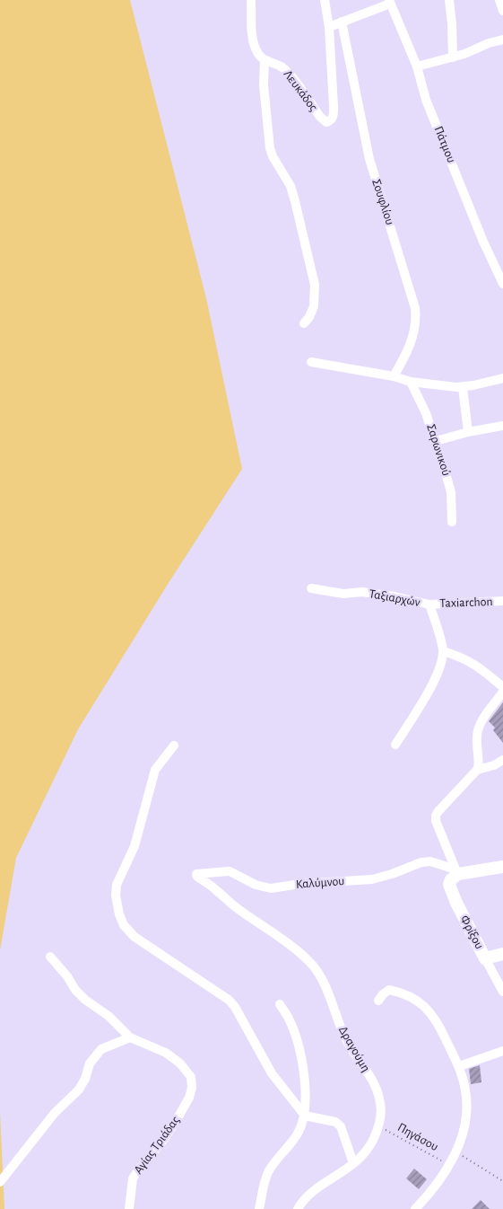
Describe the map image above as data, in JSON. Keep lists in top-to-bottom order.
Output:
{
  "streets": {
    "street": [
      "Λευκάδος",
      "Πάτμου",
      "Σουφλίου",
      "Σαρωνικού",
      "Ταξιαρχών",
      "Taxiarchon",
      "Καλύμνου",
      "Φρίξου",
      "Δραγούμη",
      "Αγίας Τριάδας"
    ],
    "path": ["Πηγάσου"]
  },
  "crossings": [
    ["Λευκάδος", "Πάτμου"],
    ["Πάτμου", "Σουφλίου"],
    ["Ταξιαρχών", "Taxiarchon"],
    ["Καλύμνου", "Φρίξου"],
    ["Καλύμνου", "Δραγούμη"],
    ["Δραγούμη", "Πηγάσου"]
  ]
}
